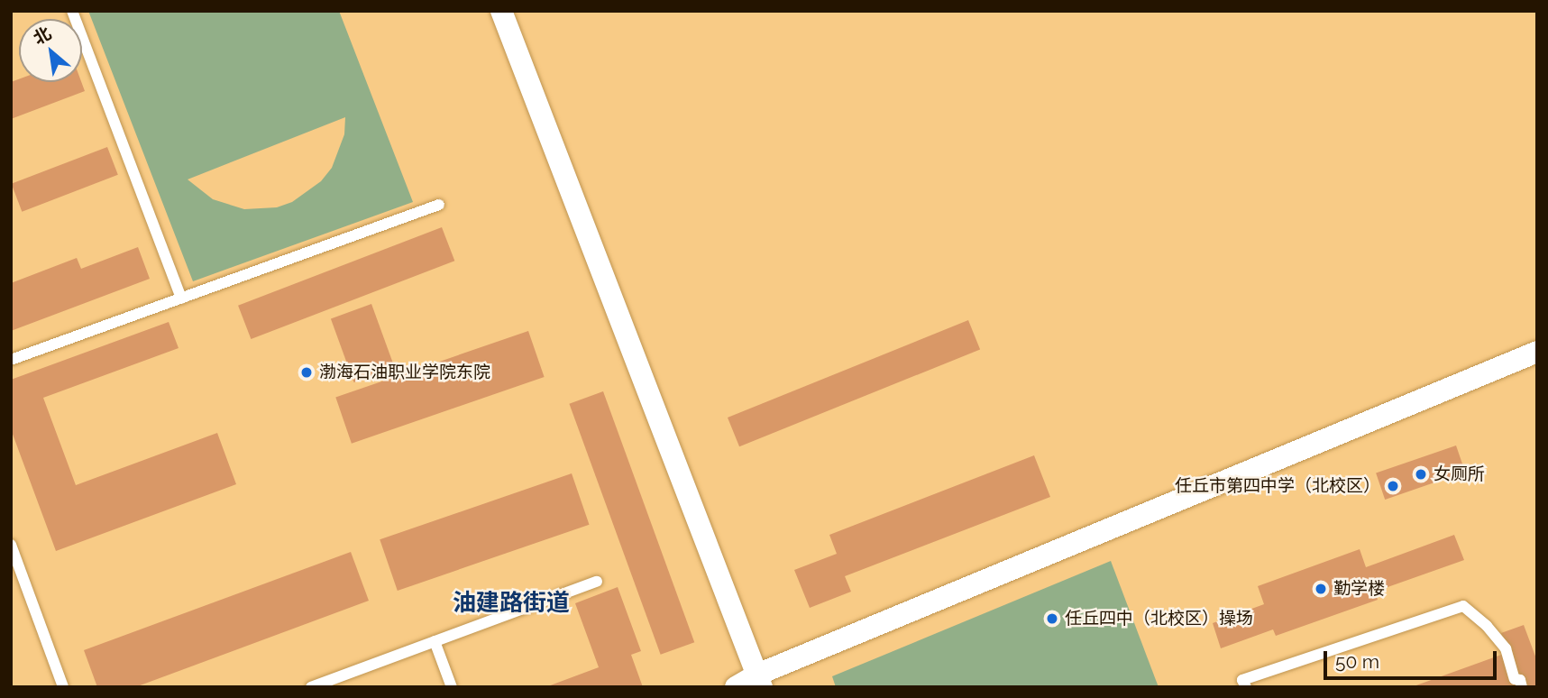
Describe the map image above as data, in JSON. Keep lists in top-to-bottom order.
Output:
{
  "districts": ["油建路街道"],
  "places": [
    "渤海石油职业学院东院",
    "女厕所",
    "任丘市第四中学（北校区）",
    "勤学楼",
    "任丘四中（北校区）操场"
  ],
  "scale_bar": "50 m",
  "north": "top left"
}
